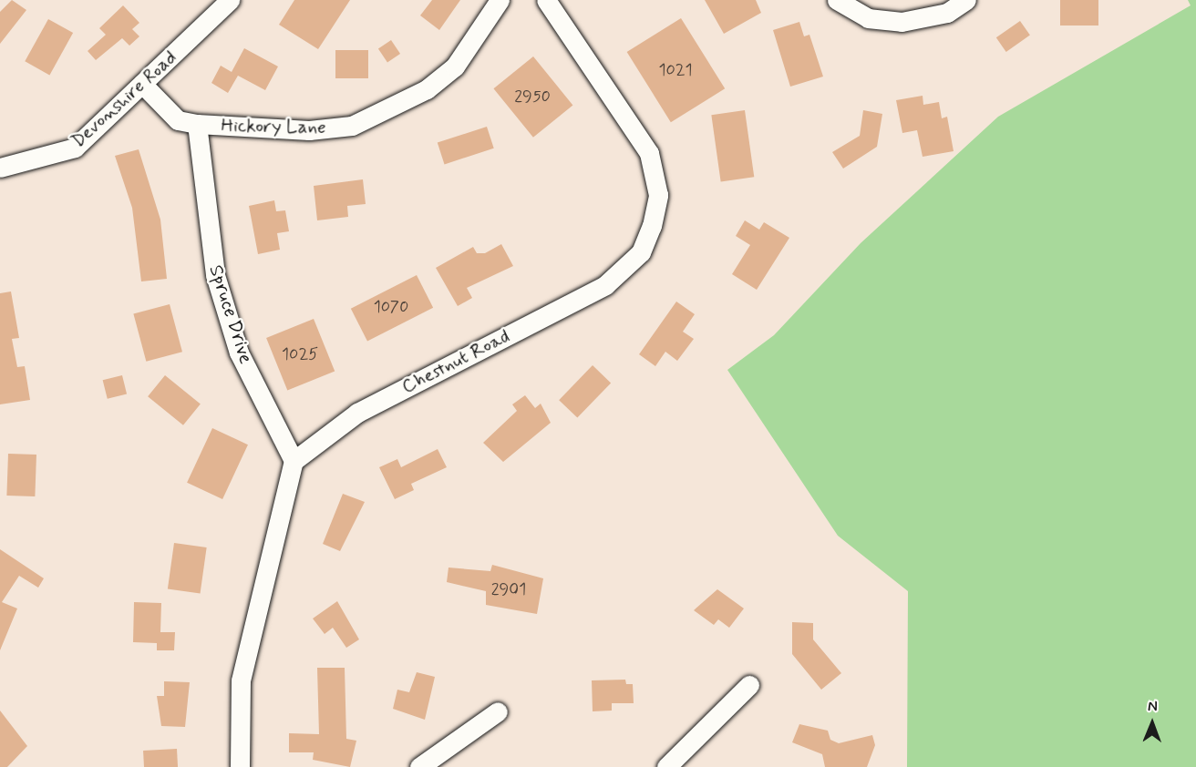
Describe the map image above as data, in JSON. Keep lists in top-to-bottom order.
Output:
{
  "streets": {
    "street": [
      "Devonshire Road",
      "Hickory Lane",
      "Spruce Drive",
      "Chestnut Road"
    ]
  },
  "crossings": [
    ["Devonshire Road", "Hickory Lane"],
    ["Hickory Lane", "Spruce Drive"],
    ["Spruce Drive", "Chestnut Road"]
  ],
  "house_numbers": [
    "1021",
    "2950",
    "1070",
    "1025",
    "2901"
  ],
  "north": "top"
}
